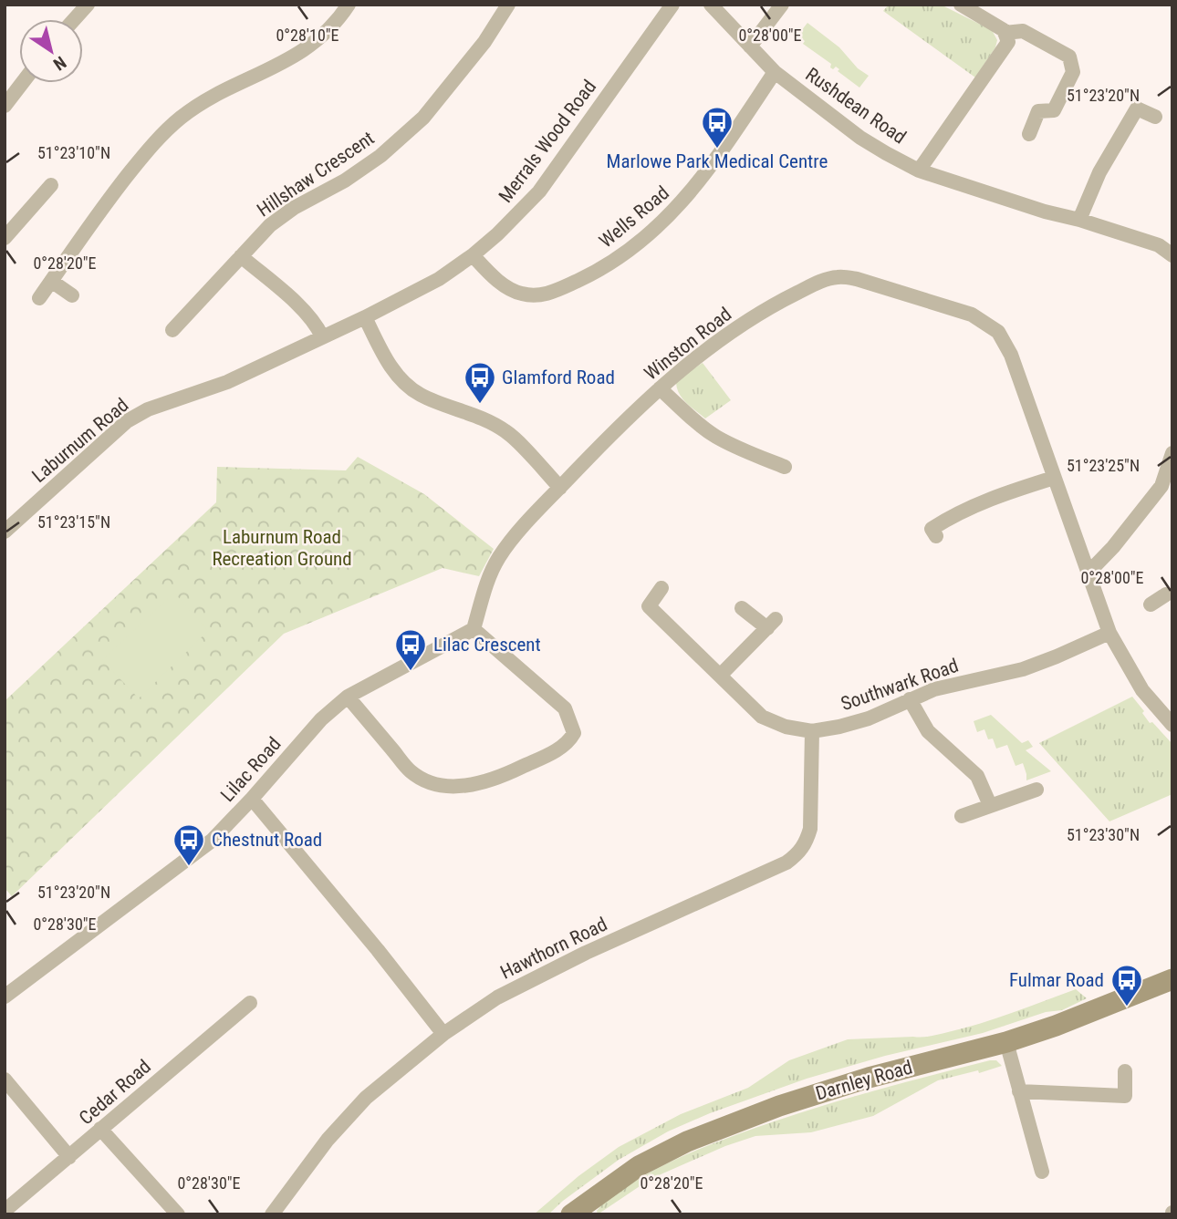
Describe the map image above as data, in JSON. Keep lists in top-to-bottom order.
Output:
{
  "streets": {
    "street": [
      "Rushdean Road",
      "Merrals Wood Road",
      "Hillshaw Crescent",
      "Wells Road",
      "Winston Road",
      "Laburnum Road",
      "Southwark Road",
      "Lilac Road",
      "Hawthorn Road",
      "Darnley Road",
      "Cedar Road"
    ]
  },
  "crossings": [
    ["Rushdean Road", "Wells Road"],
    ["Merrals Wood Road", "Wells Road"],
    ["Merrals Wood Road", "Laburnum Road"],
    ["Winston Road", "Lilac Road"],
    ["Southwark Road", "Hawthorn Road"]
  ],
  "parks": ["Laburnum Road Recreation Ground"],
  "places": {
    "bus stop": [
      "Marlowe Park Medical Centre",
      "Glamford Road",
      "Lilac Crescent",
      "Chestnut Road",
      "Fulmar Road"
    ]
  },
  "north": "bottom right",
  "coordinates": [
    "0°28'10\"E",
    "0°28'00\"E",
    "51°23'20\"N",
    "51°23'10\"N",
    "0°28'20\"E",
    "51°23'25\"N",
    "51°23'15\"N",
    "51°23'30\"N",
    "0°28'30\"E"
  ]
}
